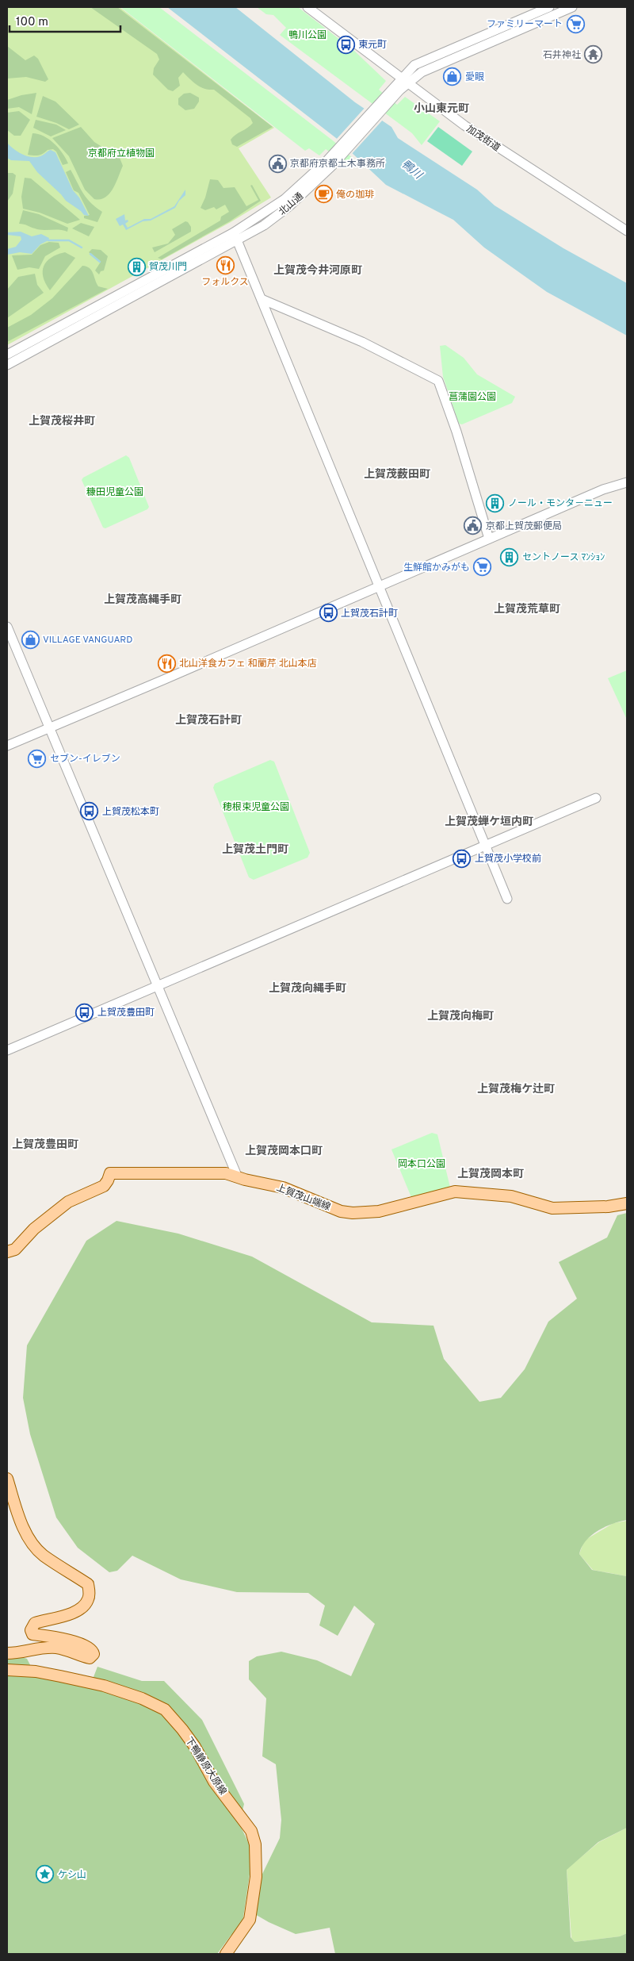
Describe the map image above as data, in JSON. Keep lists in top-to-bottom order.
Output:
{
  "streets": {
    "main road": ["上賀茂山端線", "下鴨静原大原線"],
    "street": ["加茂街道", "北山通"]
  },
  "crossings": [
    ["加茂街道", "北山通"]
  ],
  "districts": [
    "小山東元町",
    "上賀茂今井河原町",
    "上賀茂桜井町",
    "上賀茂薮田町",
    "上賀茂高縄手町",
    "上賀茂荒草町",
    "上賀茂石計町",
    "上賀茂蝉ケ垣内町",
    "上賀茂土門町",
    "上賀茂向縄手町",
    "上賀茂向梅町",
    "上賀茂梅ケ辻町",
    "上賀茂豊田町",
    "上賀茂岡本口町",
    "上賀茂岡本町"
  ],
  "water": ["鴨川"],
  "parks": [
    "鴨川公園",
    "京都府立植物園",
    "菖蒲園公園",
    "糠田児童公園",
    "穂根束児童公園",
    "岡本口公園"
  ],
  "places": {
    "supermarket": ["ファミリーマート", "生鮮館かみがも", "セブン-イレブン"],
    "bus stop": [
      "東元町",
      "上賀茂石計町",
      "上賀茂松本町",
      "上賀茂小学校前",
      "上賀茂豊田町"
    ],
    "temple": ["石井神社"],
    "shop": ["愛眼", "VILLAGE VANGUARD"],
    "public building": ["京都府京都土木事務所", "京都上賀茂郵便局"],
    "cafe": ["俺の珈琲"],
    "restaurant": ["フォルクス", "北山洋食カフェ 和蘭芹 北山本店"],
    "building": ["賀茂川門", "ノール・モンタ－ニュー", "セントノース ﾏﾝｼｮﾝ"],
    "place": ["ケシ山"]
  },
  "scale_bar": "100 m"
}
